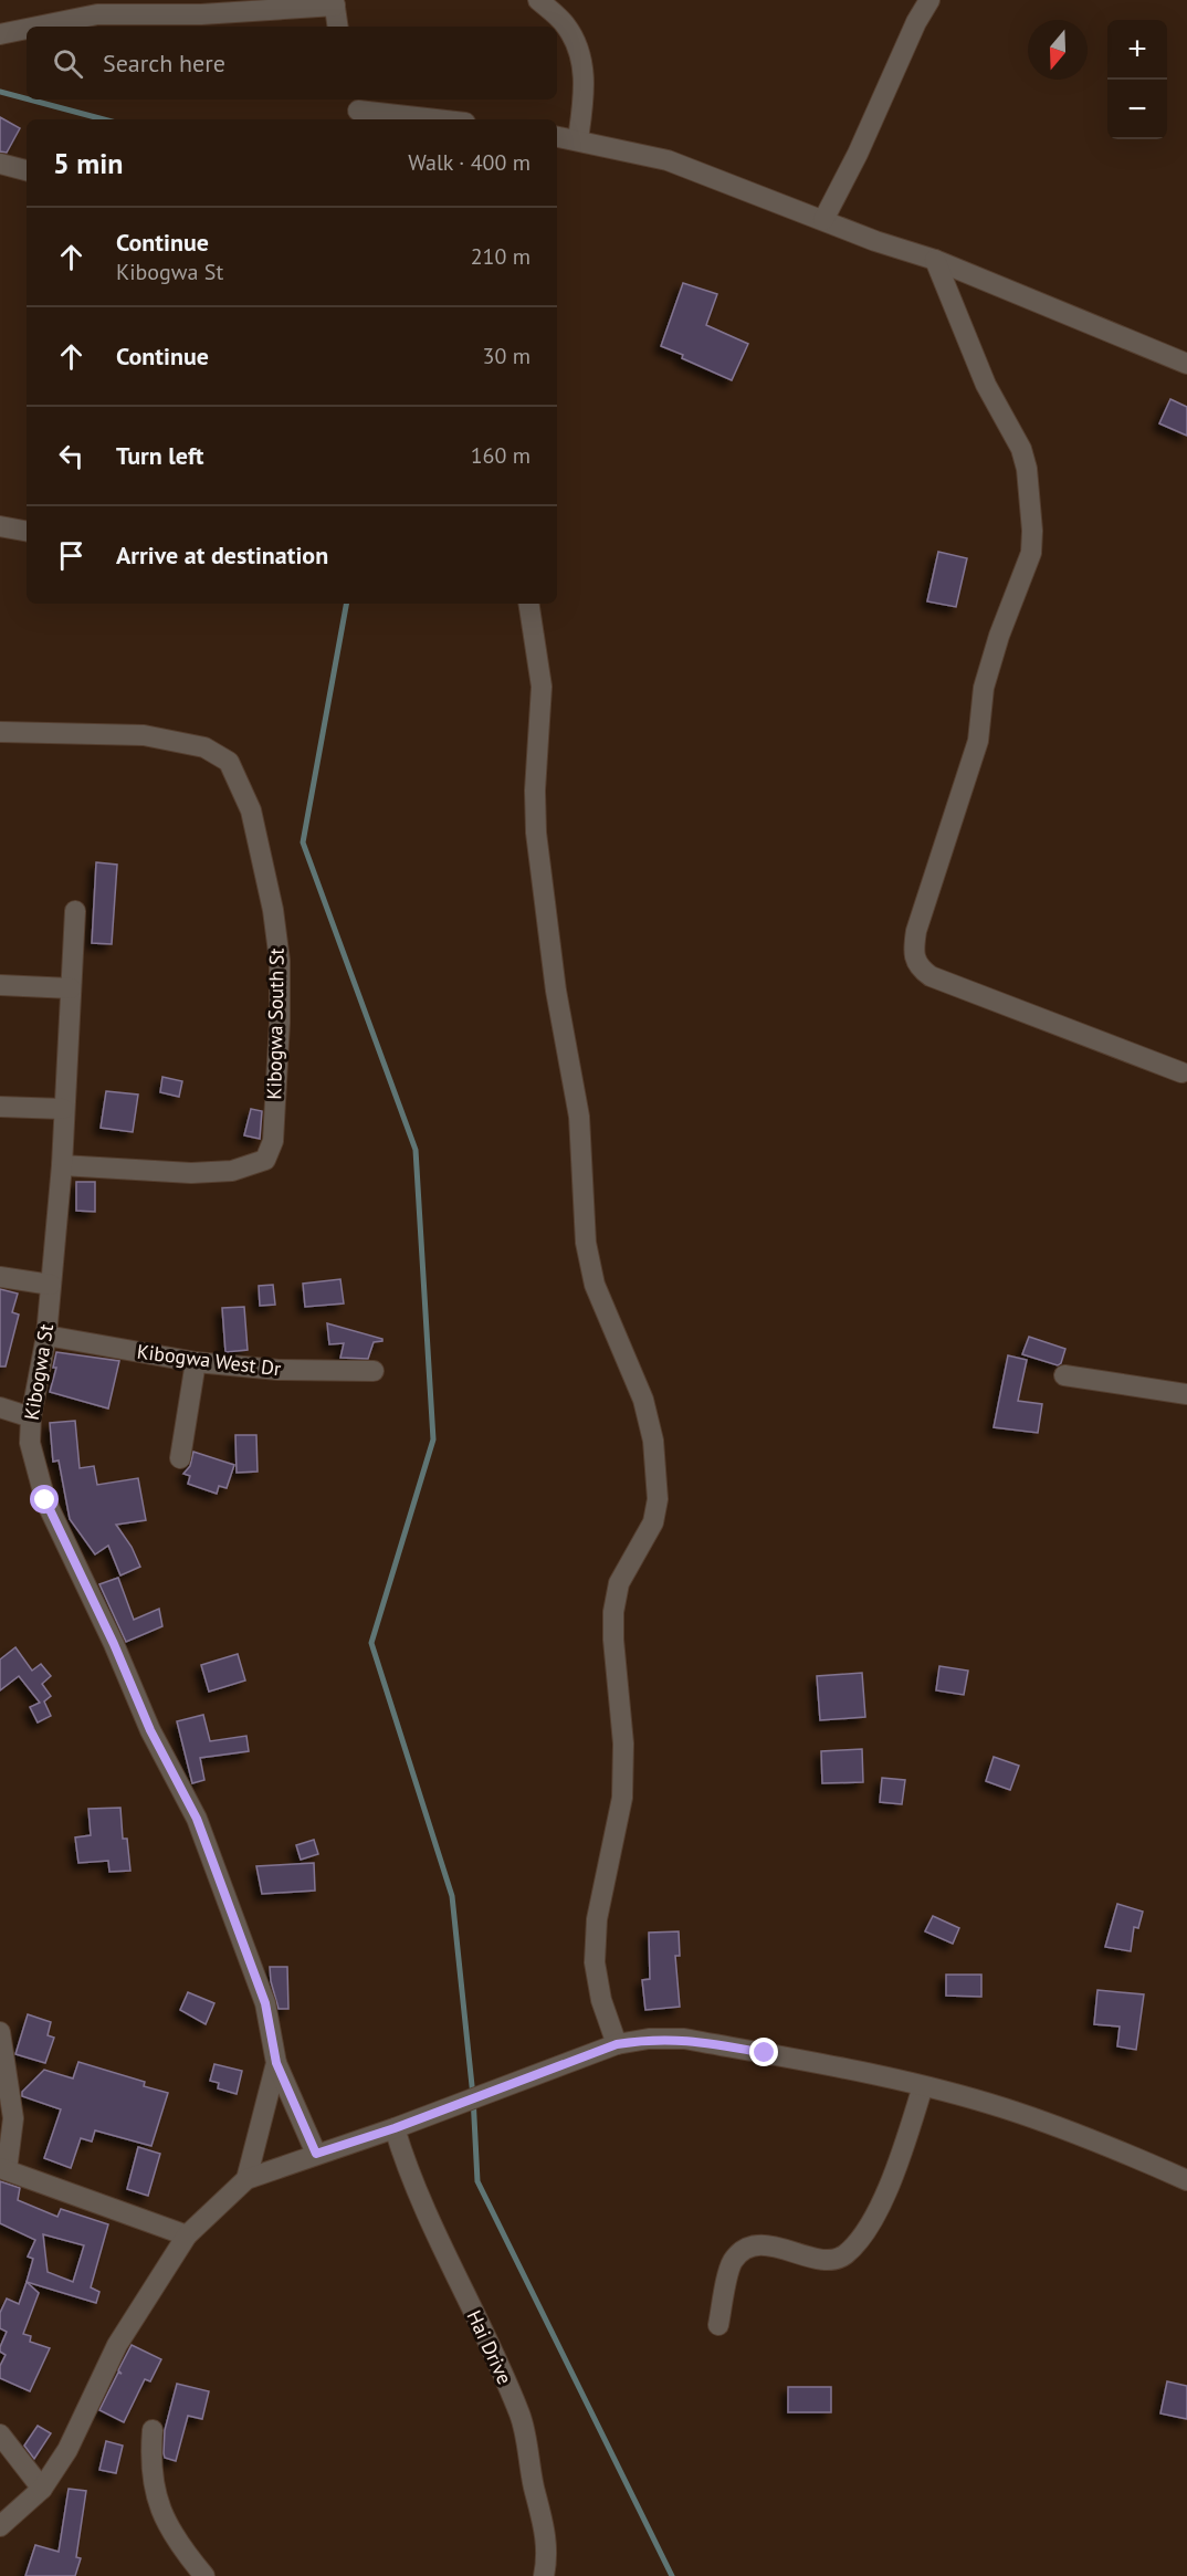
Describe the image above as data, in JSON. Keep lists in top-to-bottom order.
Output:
{
  "streets": {
    "street": [
      "Kibogwa South St",
      "Kibogwa West Dr",
      "Kibogwa St",
      "Hai Drive"
    ]
  },
  "crossings": [
    ["Kibogwa South St", "Kibogwa St"],
    ["Kibogwa West Dr", "Kibogwa St"]
  ],
  "north": "bottom",
  "page": {
    "map_buttons": ["+", "−"],
    "search": "Search here",
    "heading": ["5 min", "Walk · 400 m"],
    "list": [
      ["Continue", "Kibogwa St", "210 m"],
      ["Continue", "30 m"],
      ["Turn left", "160 m"],
      "Arrive at destination"
    ]
  }
}
